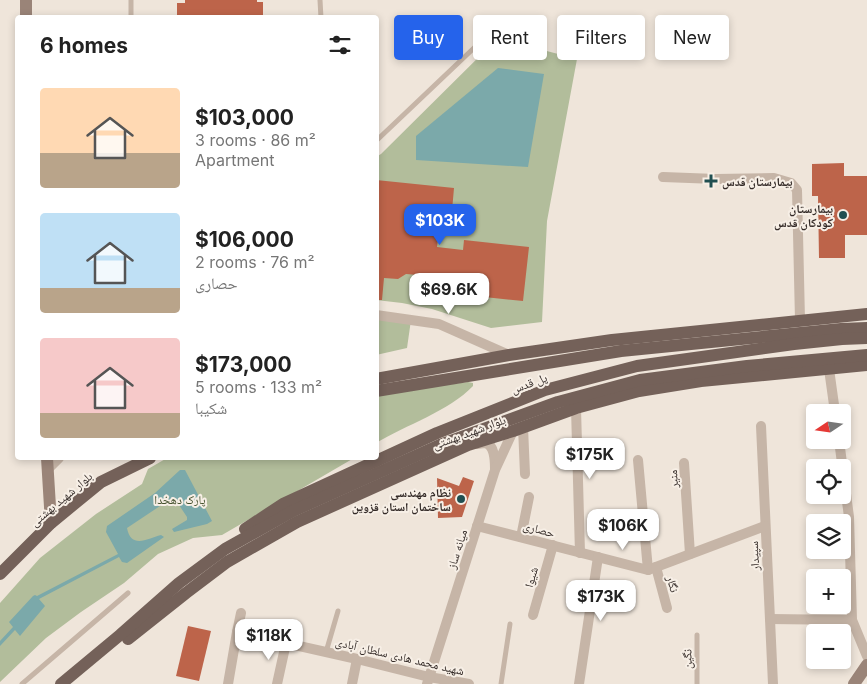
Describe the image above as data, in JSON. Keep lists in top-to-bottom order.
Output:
{
  "streets": {
    "main road": ["پل قدس", "بلوار شهید بهشتی"],
    "street": [
      "منیر",
      "حصاری",
      "میانه ساز",
      "سپیدار",
      "شیوا",
      "نگار",
      "شهید محمد هادی سلطان آبادی"
    ],
    "lane": ["نگین"]
  },
  "crossings": [
    ["پل قدس", "بلوار شهید بهشتی"],
    ["بلوار شهید بهشتی", "میانه ساز"],
    ["حصاری", "میانه ساز"],
    ["حصاری", "شیوا"],
    ["حصاری", "نگار"],
    ["میانه ساز", "شهید محمد هادی سلطان آبادی"]
  ],
  "parks": ["پارک دهخدا"],
  "places": {
    "health": ["بیمارستان قدس"],
    "other": ["بیمارستان کودکان قدس", "نظام مهندسی ساختمان استان قزوین"]
  },
  "north": "left",
  "page": {
    "chip": [
      "Buy",
      "Rent",
      "Filters",
      "New"
    ],
    "heading": "6 homes",
    "list": [
      {
        "name": "$103,000",
        "note": "3 rooms · 86 m² · Apartment"
      },
      {
        "name": "$106,000",
        "note": "2 rooms · 76 m² · حصاری"
      },
      {
        "name": "$173,000",
        "note": "5 rooms · 133 m² · شکیبا"
      }
    ],
    "price": [
      "$103K",
      "$69.6K",
      "$175K",
      "$106K",
      "$173K",
      "$118K"
    ],
    "map_buttons": ["+", "−"]
  }
}
